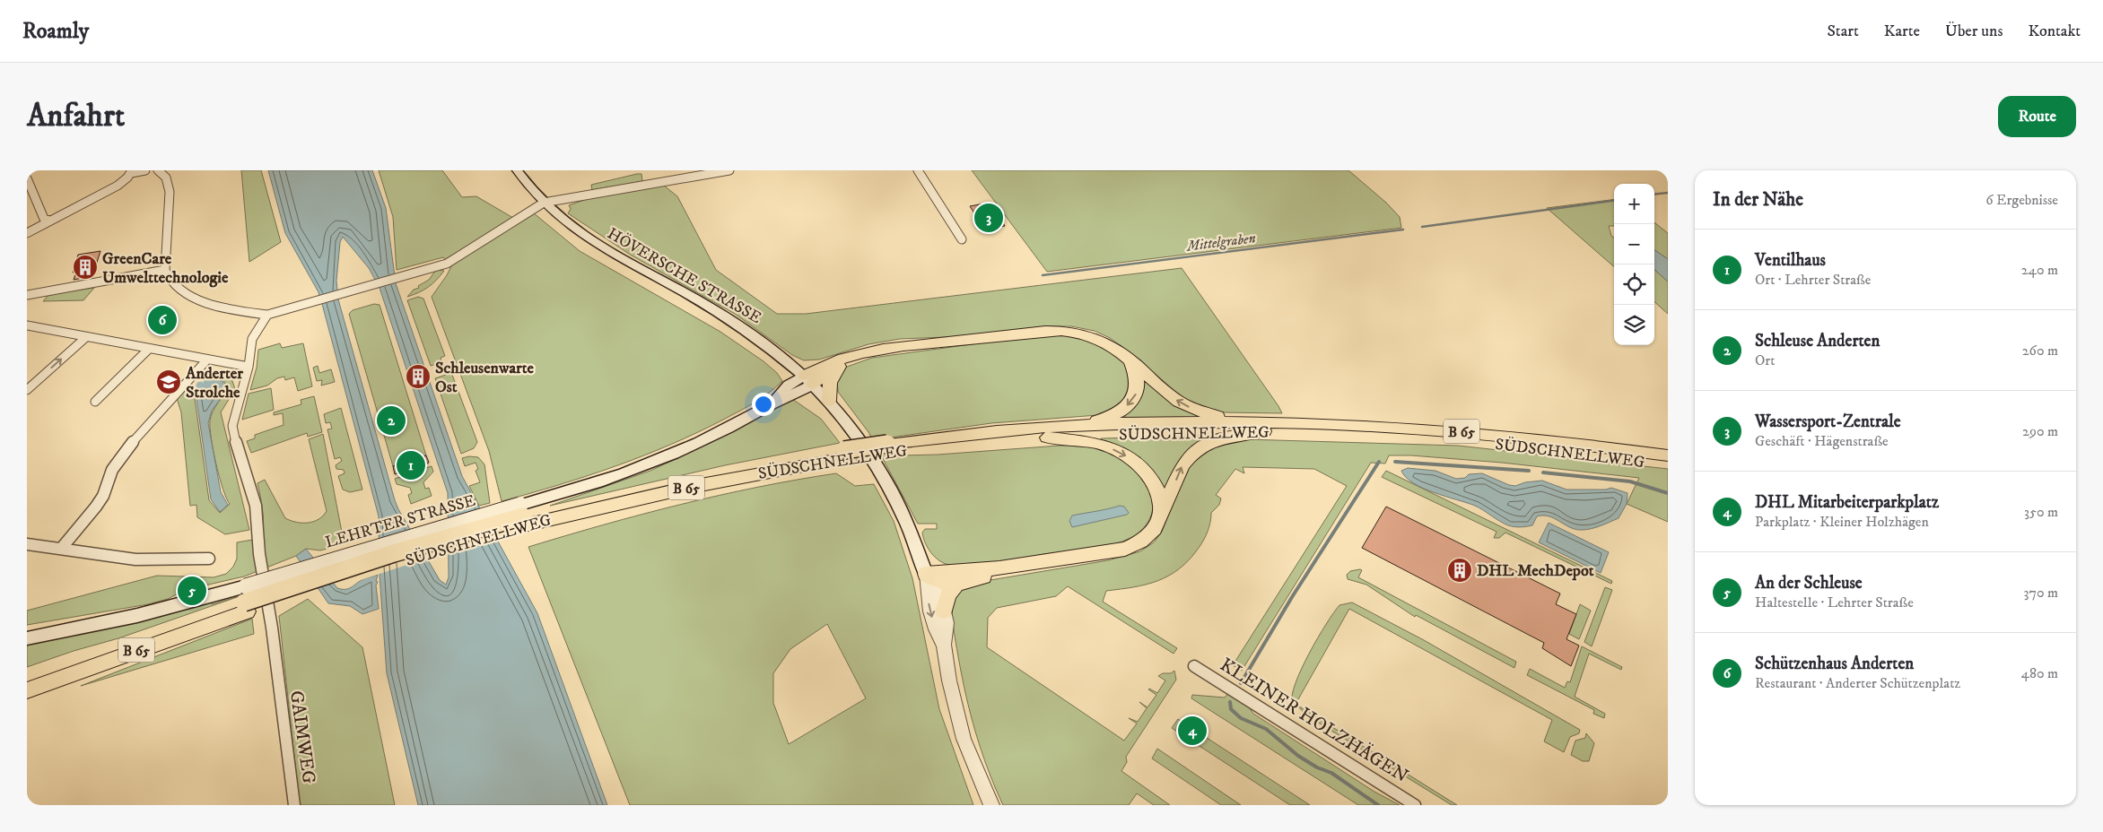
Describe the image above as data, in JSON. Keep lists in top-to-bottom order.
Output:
{
  "streets": {
    "highway": ["B 65", "SÜDSCHNELLWEG"],
    "main road": ["HÖVERSCHE STRASSE", "LEHRTER STRASSE"],
    "street": ["KLEINER HOLZHÄGEN", "GAIMWEG"]
  },
  "crossings": [
    ["HÖVERSCHE STRASSE", "LEHRTER STRASSE"],
    ["SÜDSCHNELLWEG", "LEHRTER STRASSE"]
  ],
  "water": ["Mittelgraben"],
  "places": {
    "building": ["GreenCare Umwelttechnologie", "Schleusenwarte Ost", "DHL MechDepot"],
    "school or university": ["Anderter Strolche"]
  },
  "page": {
    "header": "Roamly",
    "nav": [
      "Start",
      "Karte",
      "Über uns",
      "Kontakt"
    ],
    "buttons": "Route",
    "title": "Anfahrt",
    "heading": ["In der Nähe", "6 Ergebnisse"],
    "map_buttons": ["+", "−"],
    "pins": [
      "3",
      "6",
      "2",
      "1",
      "5",
      "4"
    ],
    "list": [
      {
        "mark": "1",
        "name": "Ventilhaus",
        "note": "Ort · Lehrter Straße",
        "value": "240 m"
      },
      {
        "mark": "2",
        "name": "Schleuse Anderten",
        "note": "Ort",
        "value": "260 m"
      },
      {
        "mark": "3",
        "name": "Wassersport-Zentrale",
        "note": "Geschäft · Hägenstraße",
        "value": "290 m"
      },
      {
        "mark": "4",
        "name": "DHL Mitarbeiterparkplatz",
        "note": "Parkplatz · Kleiner Holzhägen",
        "value": "350 m"
      },
      {
        "mark": "5",
        "name": "An der Schleuse",
        "note": "Haltestelle · Lehrter Straße",
        "value": "370 m"
      },
      {
        "mark": "6",
        "name": "Schützenhaus Anderten",
        "note": "Restaurant · Anderter Schützenplatz",
        "value": "480 m"
      }
    ]
  }
}
